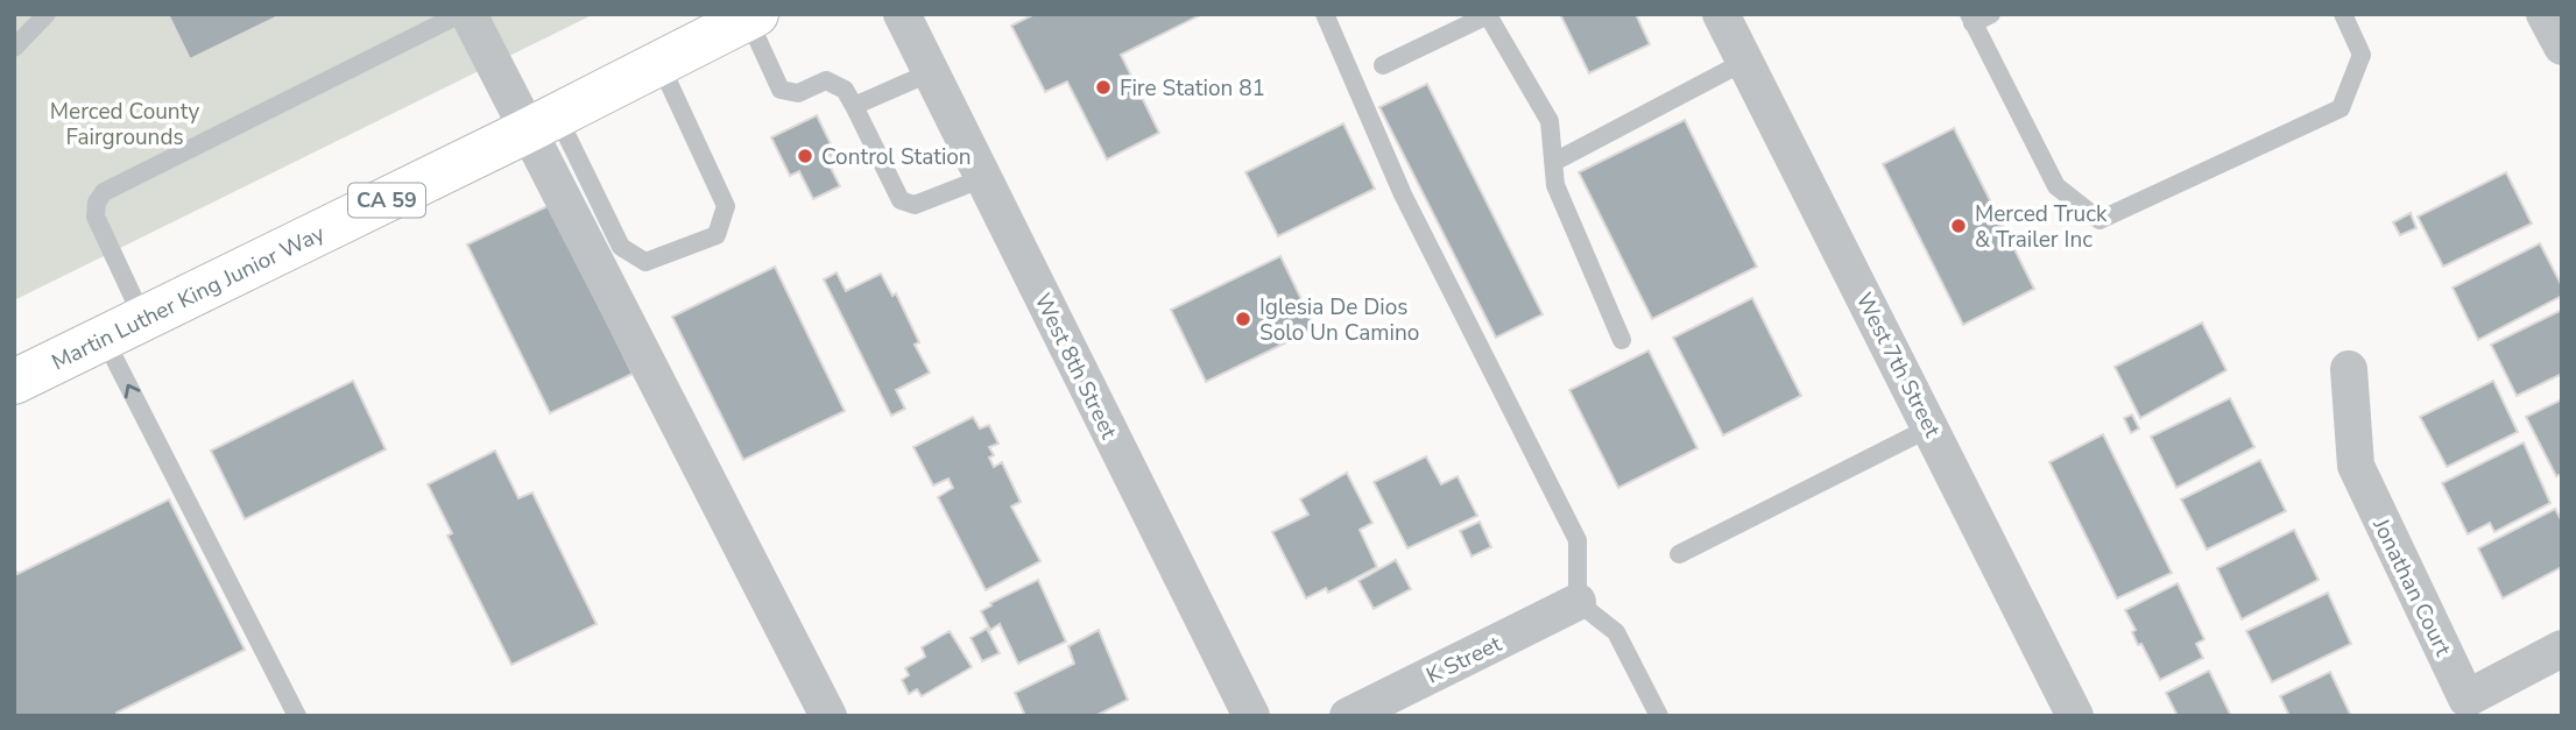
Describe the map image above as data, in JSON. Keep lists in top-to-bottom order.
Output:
{
  "streets": {
    "highway": ["CA 59", "Martin Luther King Junior Way"],
    "street": [
      "West 7th Street",
      "West 8th Street",
      "Jonathan Court",
      "K Street"
    ]
  },
  "parks": ["Merced County Fairgrounds"],
  "places": [
    "Fire Station 81",
    "Control Station",
    "Merced Truck & Trailer Inc",
    "Iglesia De Dios Solo Un Camino"
  ]
}
